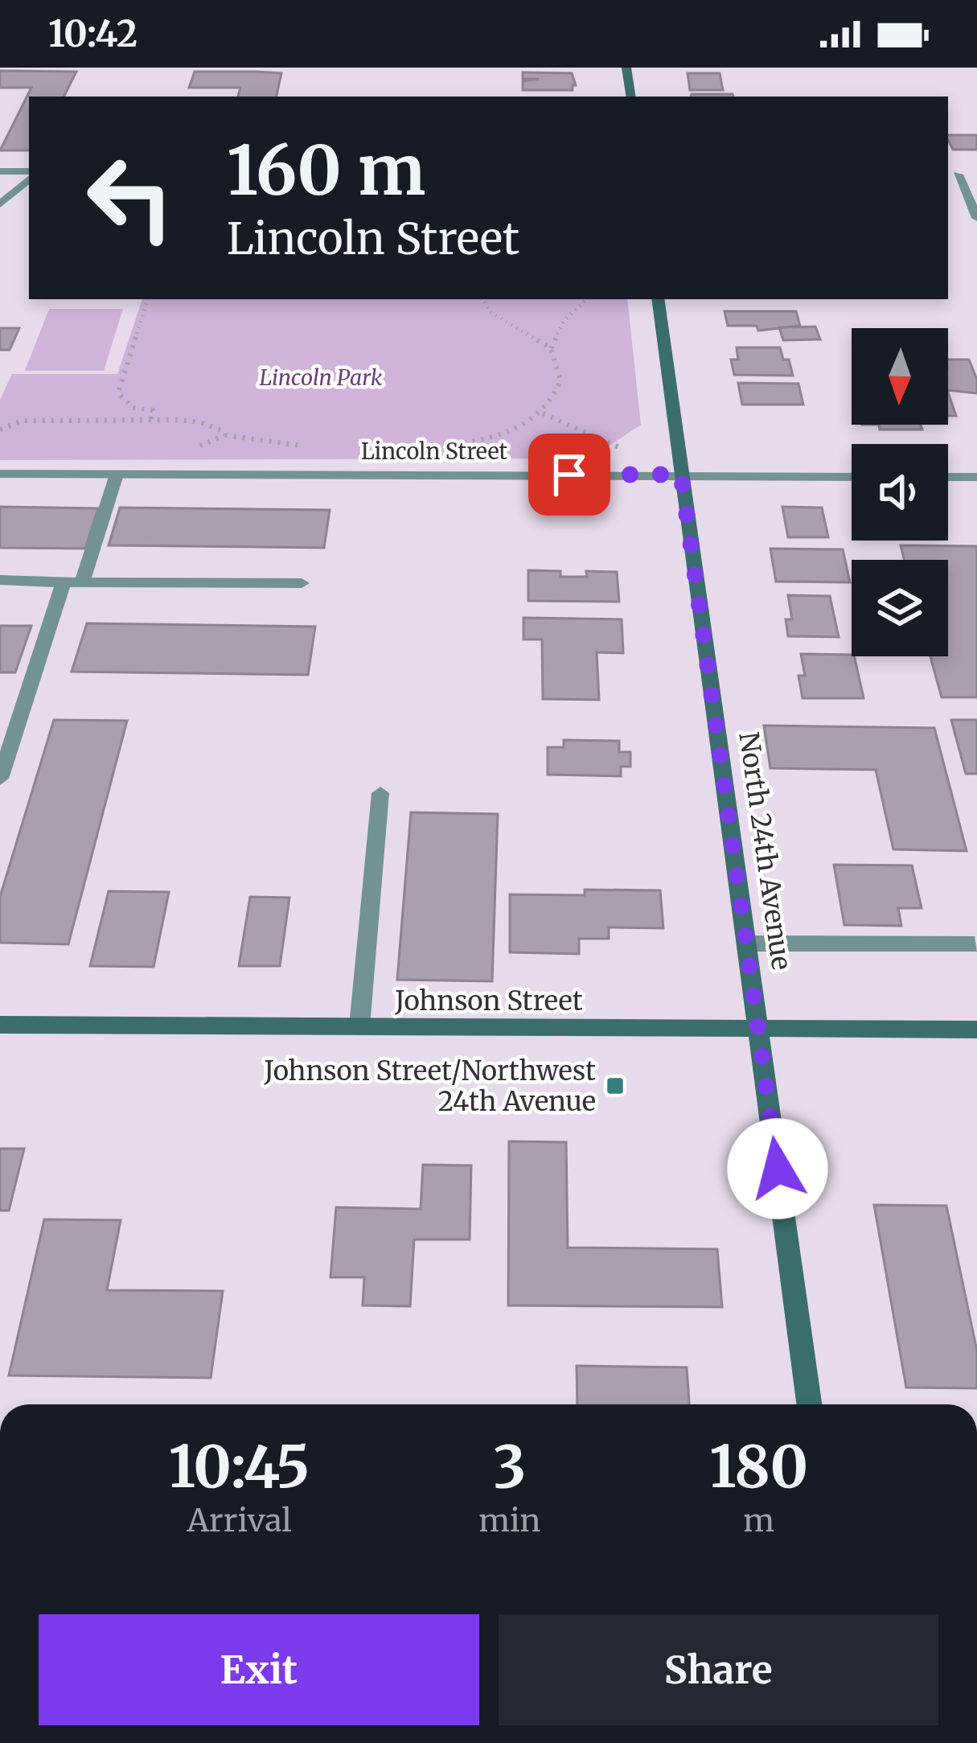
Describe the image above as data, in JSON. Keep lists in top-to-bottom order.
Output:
{
  "streets": {
    "street": ["Lincoln Street", "North 24th Avenue", "Johnson Street"]
  },
  "crossings": [
    ["Lincoln Street", "North 24th Avenue"],
    ["North 24th Avenue", "Johnson Street"]
  ],
  "parks": ["Lincoln Park"],
  "places": {
    "transit": ["Johnson Street/Northwest 24th Avenue"]
  },
  "north": "bottom",
  "page": {
    "status": "10:42",
    "turn": ["160 m", "Lincoln Street"],
    "eta": [
      "10:45",
      "Arrival",
      "3",
      "min",
      "180",
      "m"
    ],
    "buttons": ["Exit", "Share"]
  }
}
